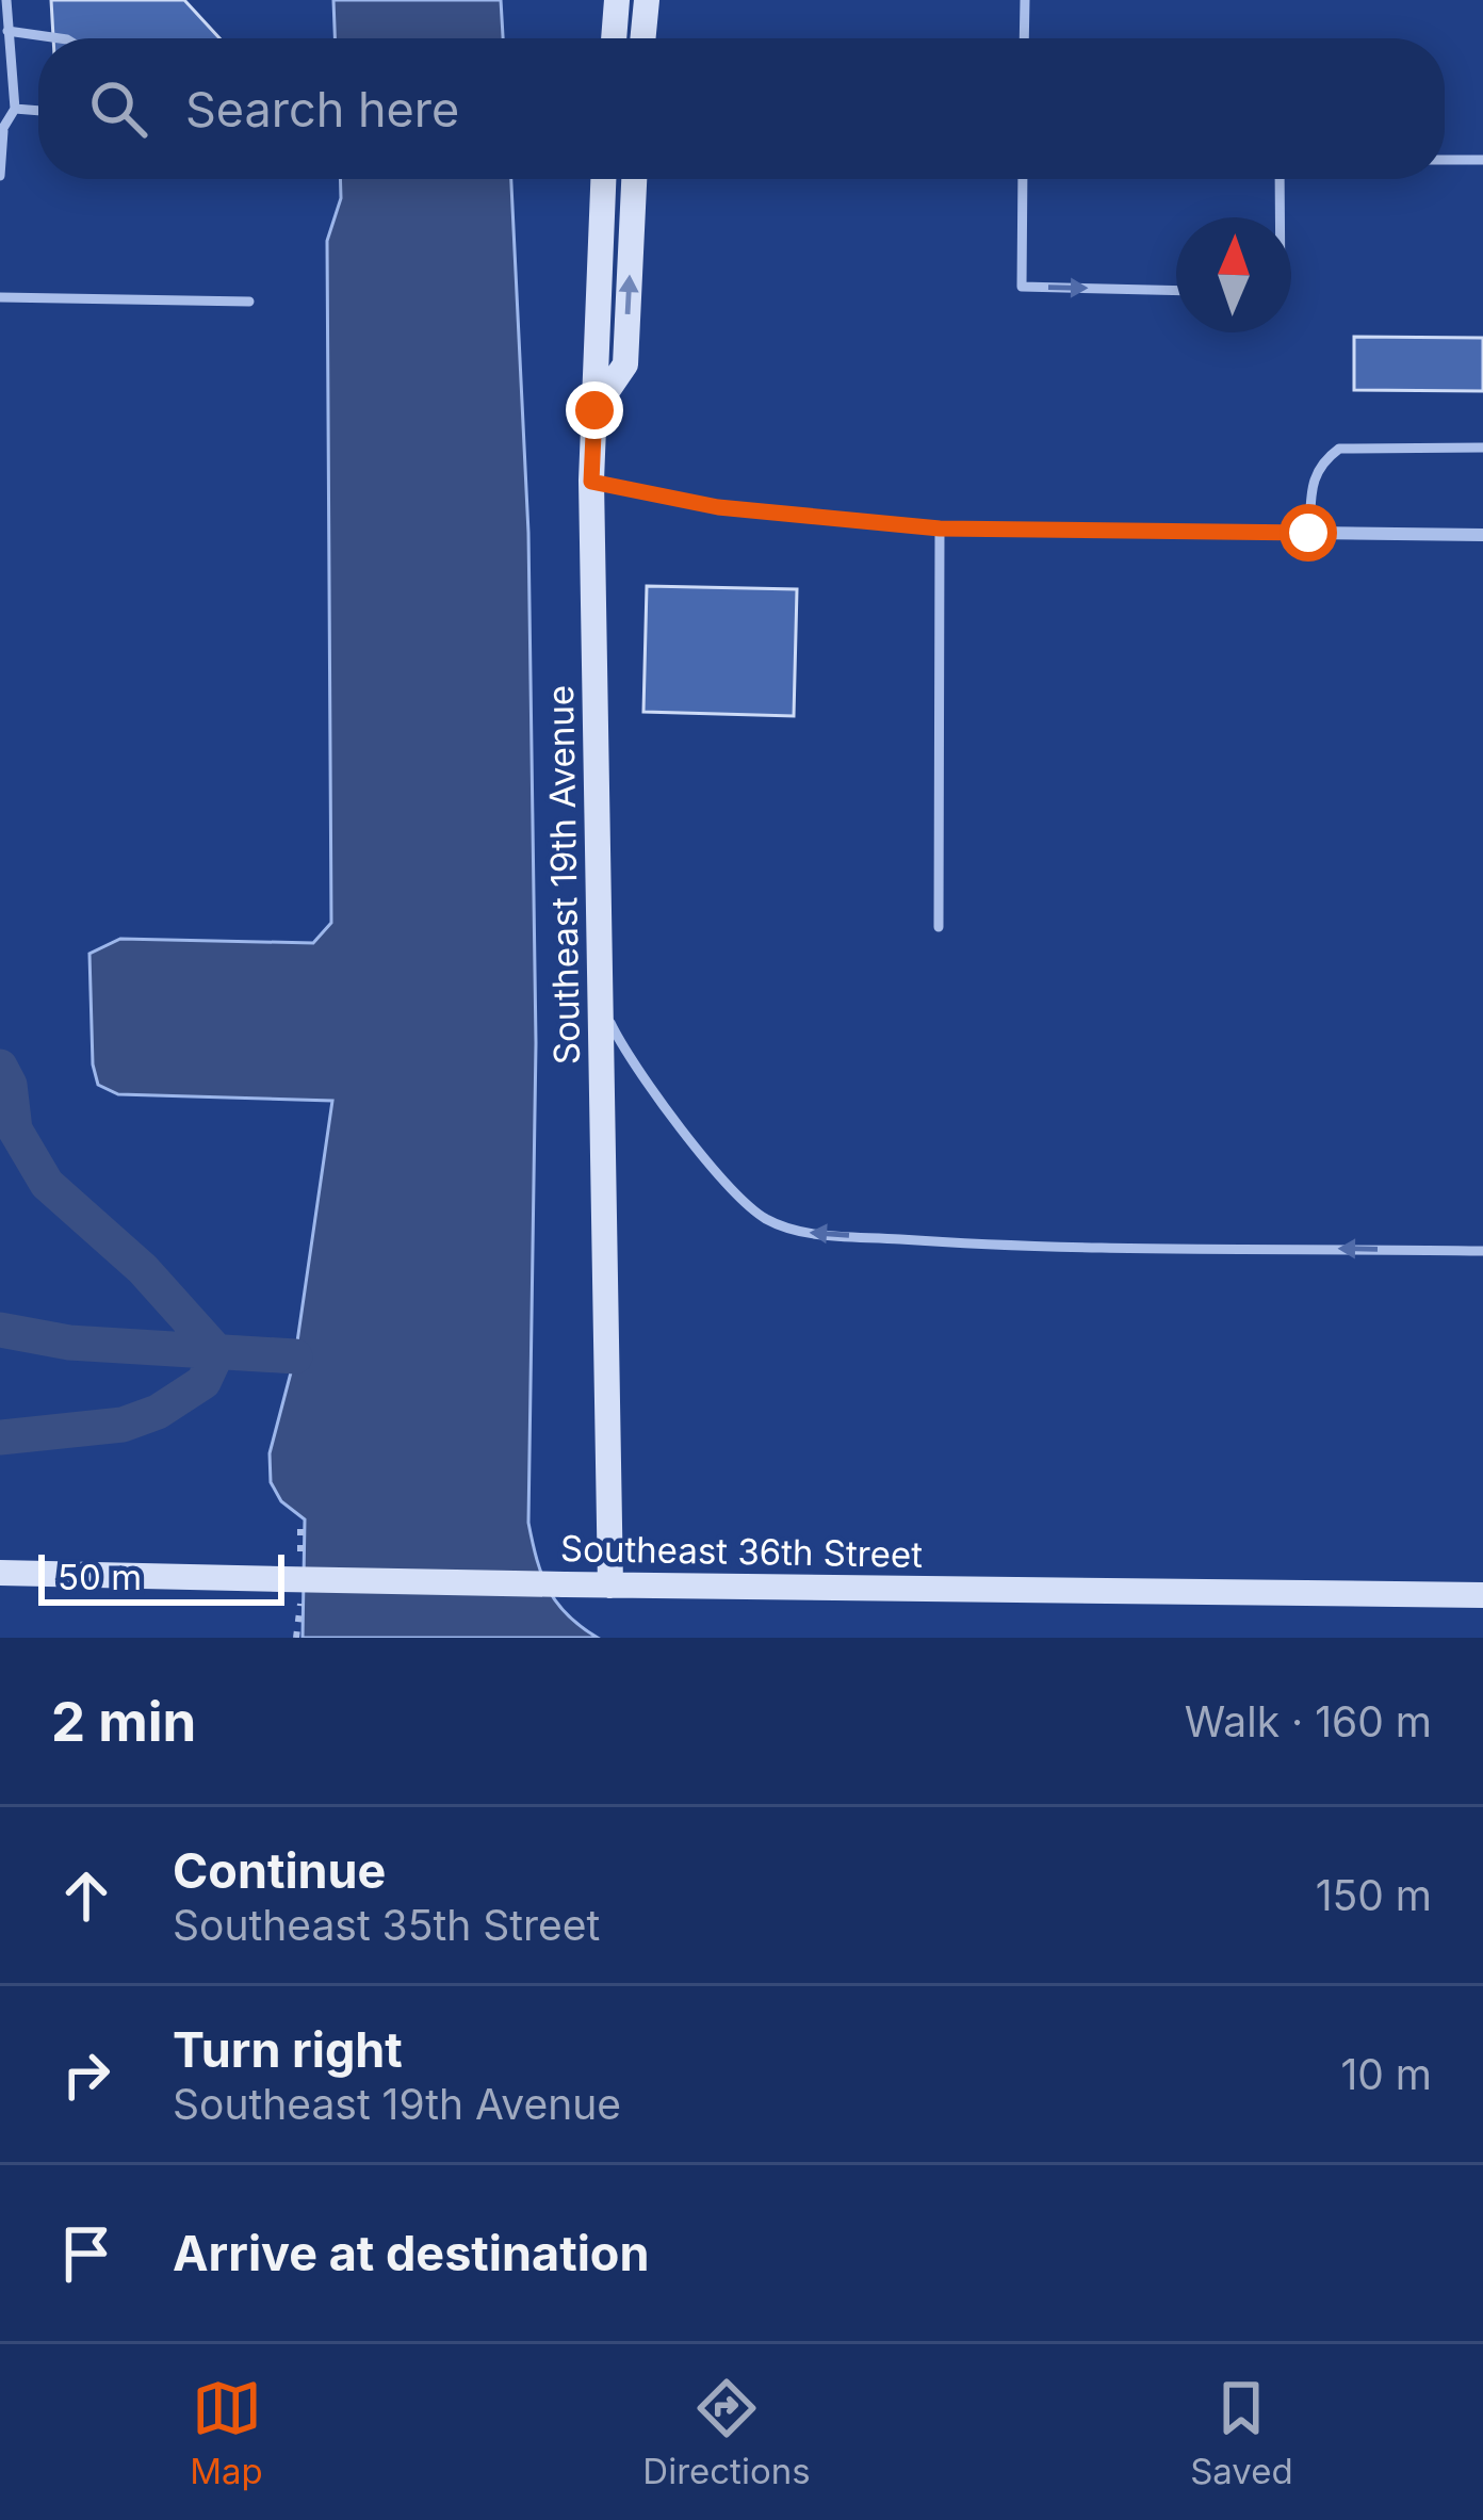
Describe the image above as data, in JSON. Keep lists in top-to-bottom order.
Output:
{
  "streets": {
    "street": ["Southeast 19th Avenue", "Southeast 36th Street"]
  },
  "crossings": [
    ["Southeast 19th Avenue", "Southeast 36th Street"]
  ],
  "scale_bar": "50 m",
  "north": "top",
  "page": {
    "search": "Search here",
    "scale": "50 m",
    "heading": ["2 min", "Walk · 160 m"],
    "list": [
      ["Continue", "Southeast 35th Street", "150 m"],
      ["Turn right", "Southeast 19th Avenue", "10 m"],
      "Arrive at destination"
    ],
    "nav": ["Map", "Directions", "Saved"]
  }
}
